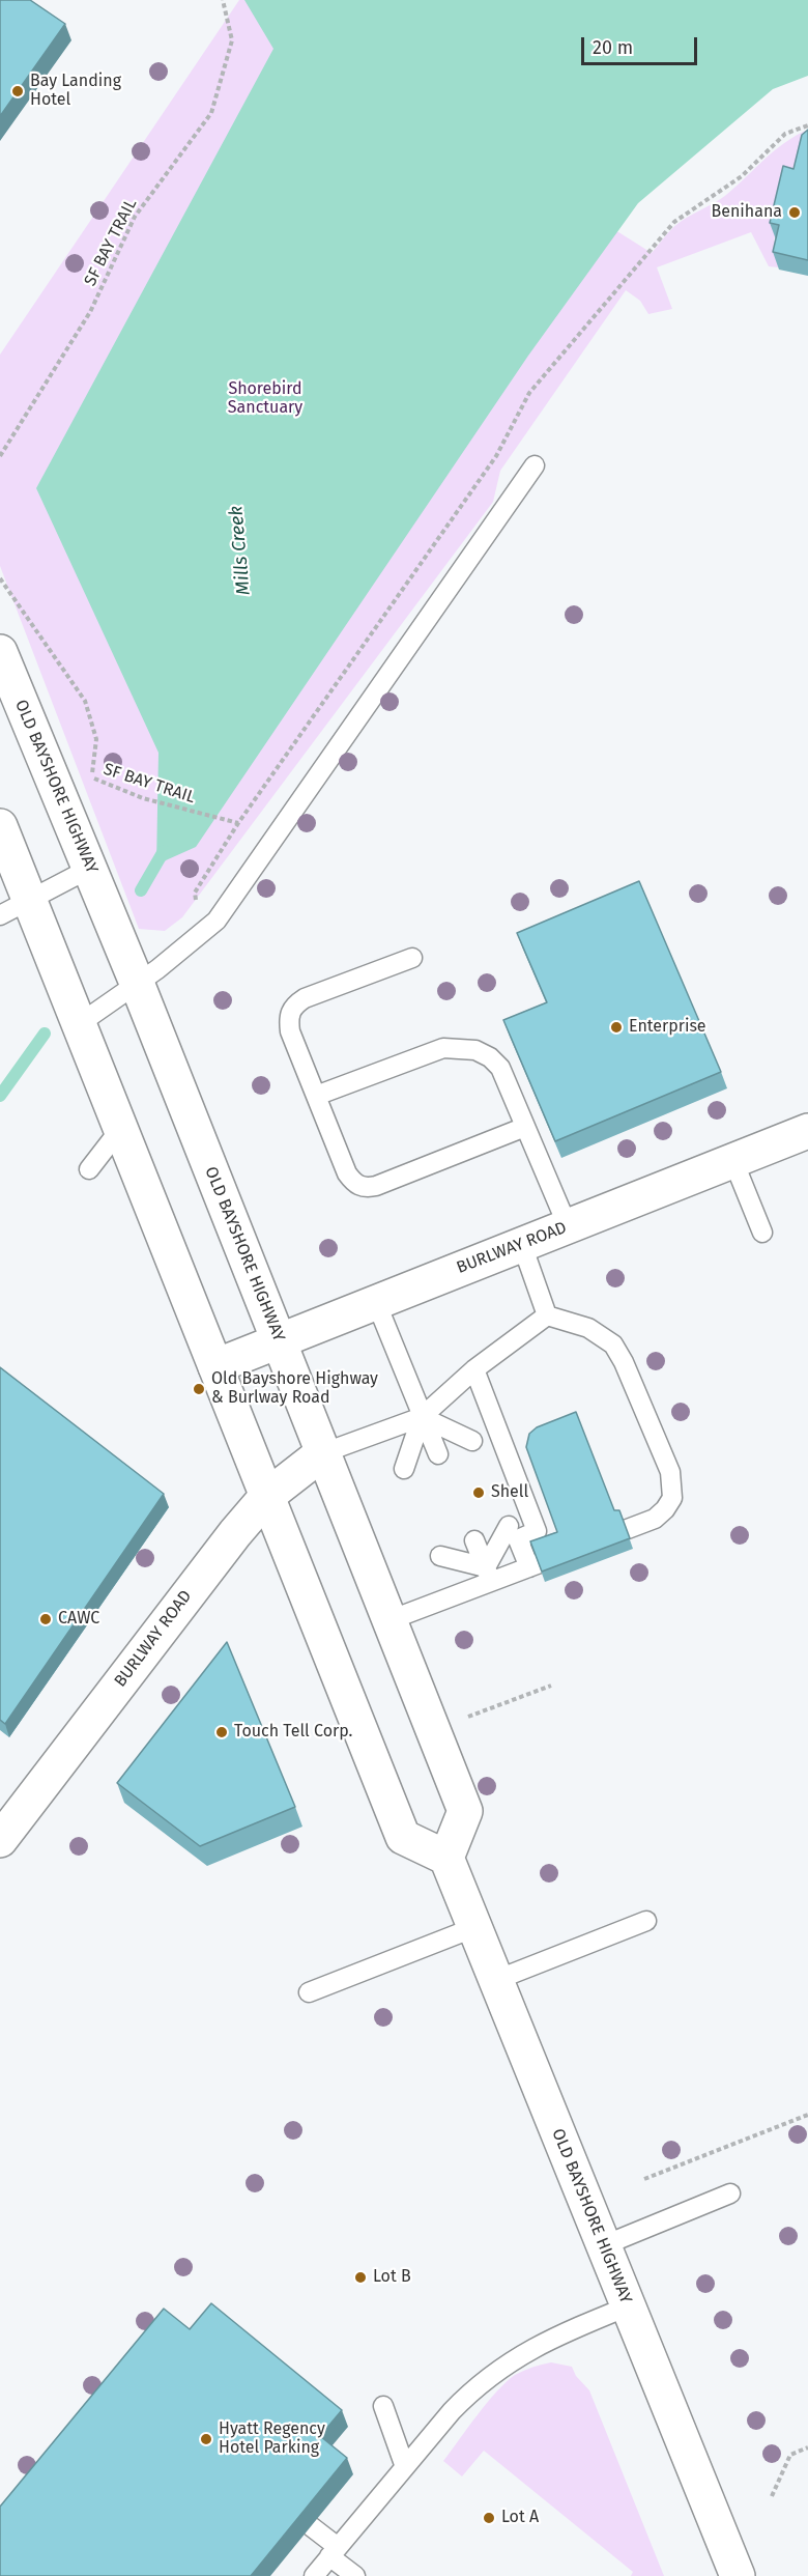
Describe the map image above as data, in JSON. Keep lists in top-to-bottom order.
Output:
{
  "streets": {
    "main road": ["OLD BAYSHORE HIGHWAY", "BURLWAY ROAD"],
    "path": ["SF BAY TRAIL"]
  },
  "crossings": [
    ["OLD BAYSHORE HIGHWAY", "BURLWAY ROAD"]
  ],
  "water": ["Mills Creek"],
  "parks": ["Shorebird Sanctuary"],
  "places": [
    "Bay Landing Hotel",
    "Benihana",
    "Enterprise",
    "Old Bayshore Highway & Burlway Road",
    "Shell",
    "CAWC",
    "Touch Tell Corp.",
    "Lot B",
    "Hyatt Regency Hotel Parking",
    "Lot A"
  ],
  "scale_bar": "20 m"
}
